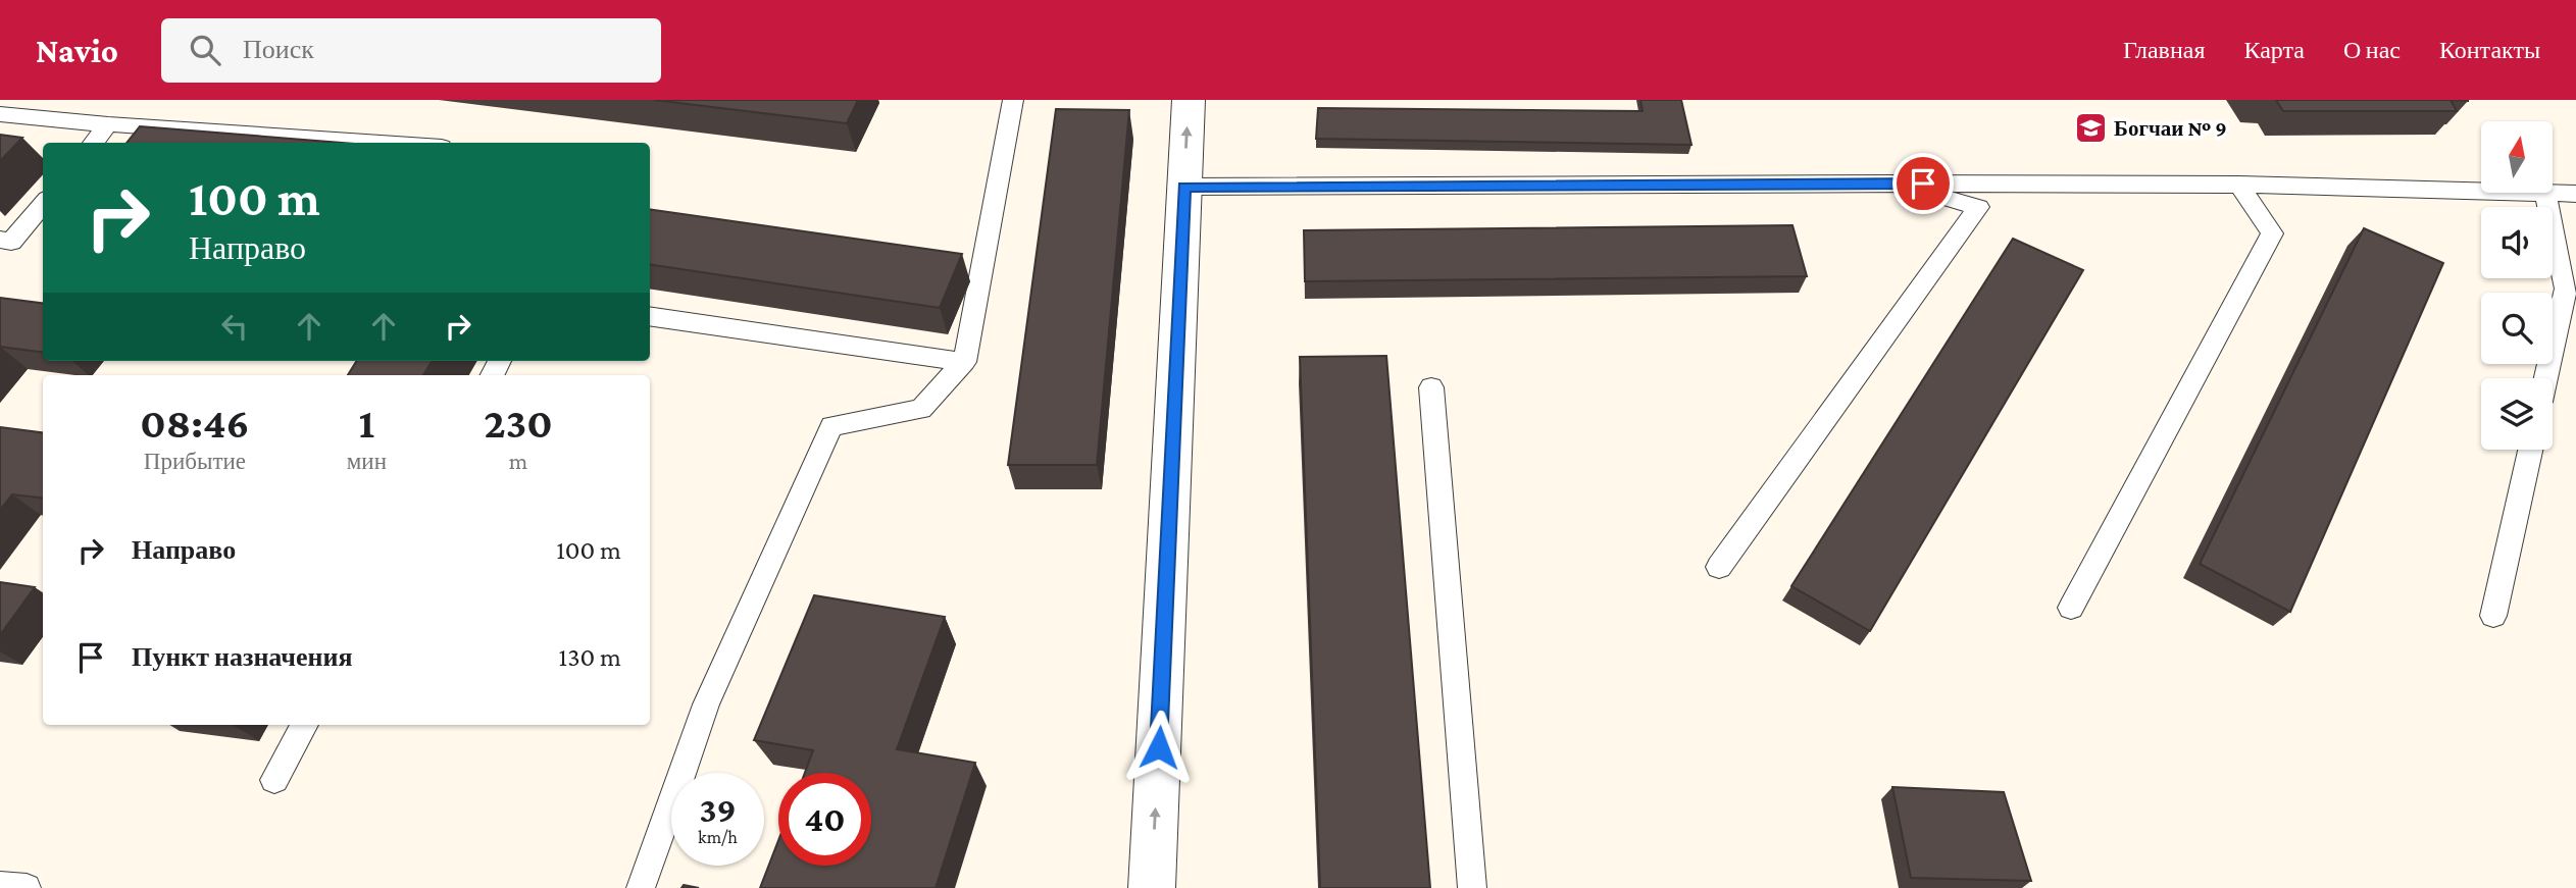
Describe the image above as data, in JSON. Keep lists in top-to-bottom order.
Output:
{
  "places": {
    "school or university": ["Богчаи № 9"]
  },
  "north": "top",
  "page": {
    "header": "Navio",
    "search": "Поиск",
    "nav": [
      "Главная",
      "Карта",
      "О нас",
      "Контакты"
    ],
    "turn": ["100 m", "Направо"],
    "eta": [
      "08:46",
      "Прибытие",
      "1",
      "мин",
      "230",
      "m"
    ],
    "list": [
      {
        "name": "Направо",
        "value": "100 m"
      },
      {
        "name": "Пункт назначения",
        "value": "130 m"
      }
    ],
    "speed": "39 km/h",
    "limit": "40"
  }
}
